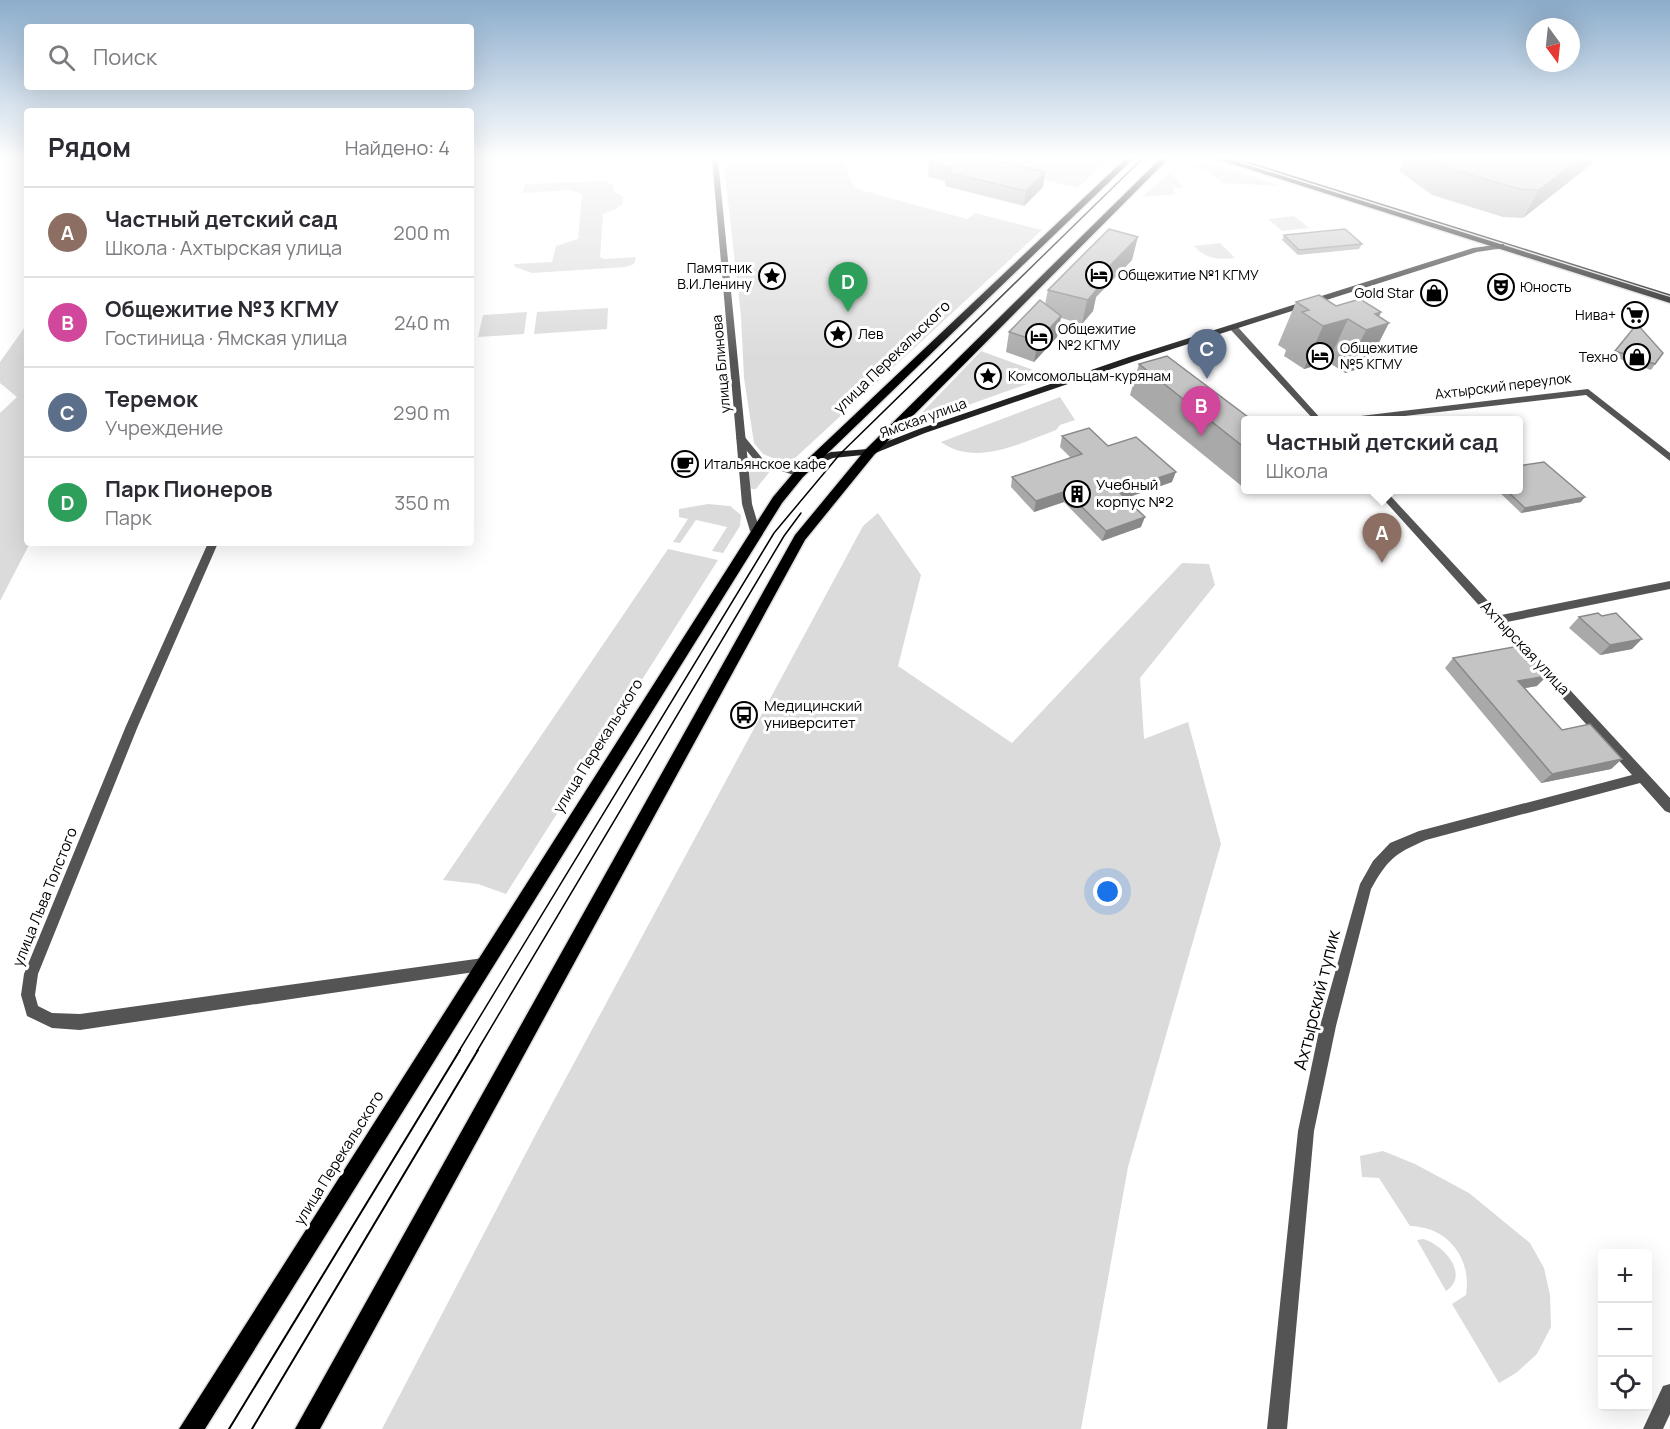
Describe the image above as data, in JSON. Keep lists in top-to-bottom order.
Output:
{
  "streets": {
    "main road": ["улица Перекальского", "Ямская улица"],
    "street": [
      "улица Блинова",
      "Ахтырский переулок",
      "Ахтырская улица",
      "улица Льва Толстого",
      "Ахтырский тупик"
    ]
  },
  "crossings": [
    ["улица Перекальского", "улица Блинова"],
    ["улица Перекальского", "Ямская улица"],
    ["улица Перекальского", "улица Льва Толстого"],
    ["Ахтырская улица", "Ахтырский тупик"]
  ],
  "places": {
    "hotel": ["Общежитие №1 КГМУ", "Общежитие №2 КГМУ", "Общежитие №5 КГМУ"],
    "place": ["Памятник В.И.Ленину", "Лев", "Комсомольцам-курянам"],
    "theatre": ["Юность"],
    "shop": ["Gold Star", "Техно"],
    "supermarket": ["Нива+"],
    "cafe": ["Итальянское кафе"],
    "building": ["Учебный корпус №2"],
    "bus stop": ["Медицинский университет"]
  },
  "north": "bottom",
  "page": {
    "search": "Поиск",
    "heading": ["Рядом", "Найдено: 4"],
    "list": [
      {
        "mark": "A",
        "name": "Частный детский сад",
        "note": "Школа · Ахтырская улица",
        "value": "200 m"
      },
      {
        "mark": "B",
        "name": "Общежитие №3 КГМУ",
        "note": "Гостиница · Ямская улица",
        "value": "240 m"
      },
      {
        "mark": "C",
        "name": "Теремок",
        "note": "Учреждение",
        "value": "290 m"
      },
      {
        "mark": "D",
        "name": "Парк Пионеров",
        "note": "Парк",
        "value": "350 m"
      }
    ],
    "pins": [
      "D",
      "C",
      "B",
      "A"
    ],
    "popup": ["Частный детский сад", "Школа"],
    "map_buttons": ["+", "−"]
  }
}
